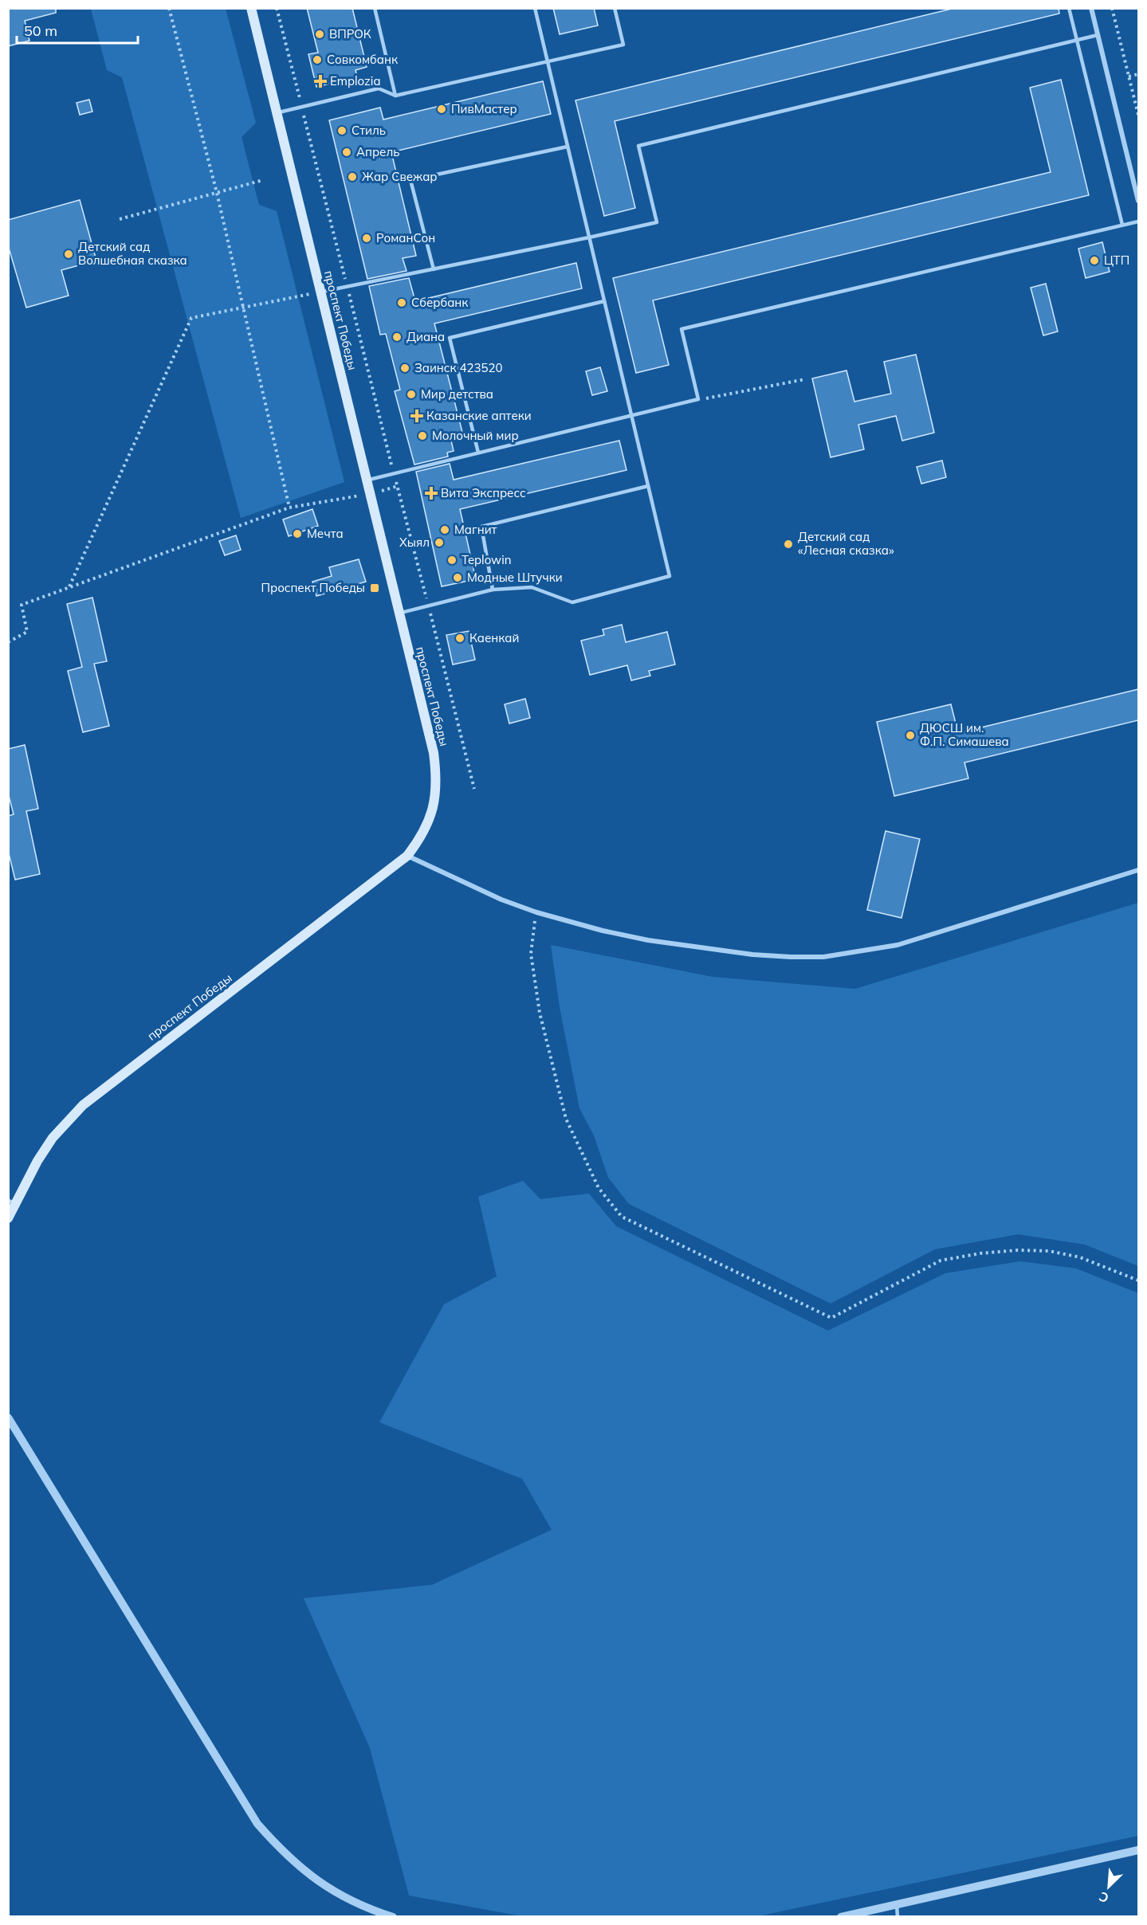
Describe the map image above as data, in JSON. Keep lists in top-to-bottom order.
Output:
{
  "streets": {
    "main road": ["проспект Победы"]
  },
  "places": {
    "other": [
      "ВПРОК",
      "Совкомбанк",
      "ПивМастер",
      "Стиль",
      "Апрель",
      "Жар Свежар",
      "РоманСон",
      "Детский сад Волшебная сказка",
      "ЦТП",
      "Сбербанк",
      "Диана",
      "Заинск 423520",
      "Мир детства",
      "Молочный мир",
      "Магнит",
      "Мечта",
      "Хыял",
      "Детский сад «Лесная сказка»",
      "Teplowin",
      "Модные Штучки",
      "Каенкай",
      "ДЮСШ им. Ф.П. Симашева"
    ],
    "health": ["Emplozia", "Казанские аптеки", "Вита Экспресс"],
    "transit": ["Проспект Победы"]
  },
  "scale_bar": "50 m",
  "north": "bottom left"
}
